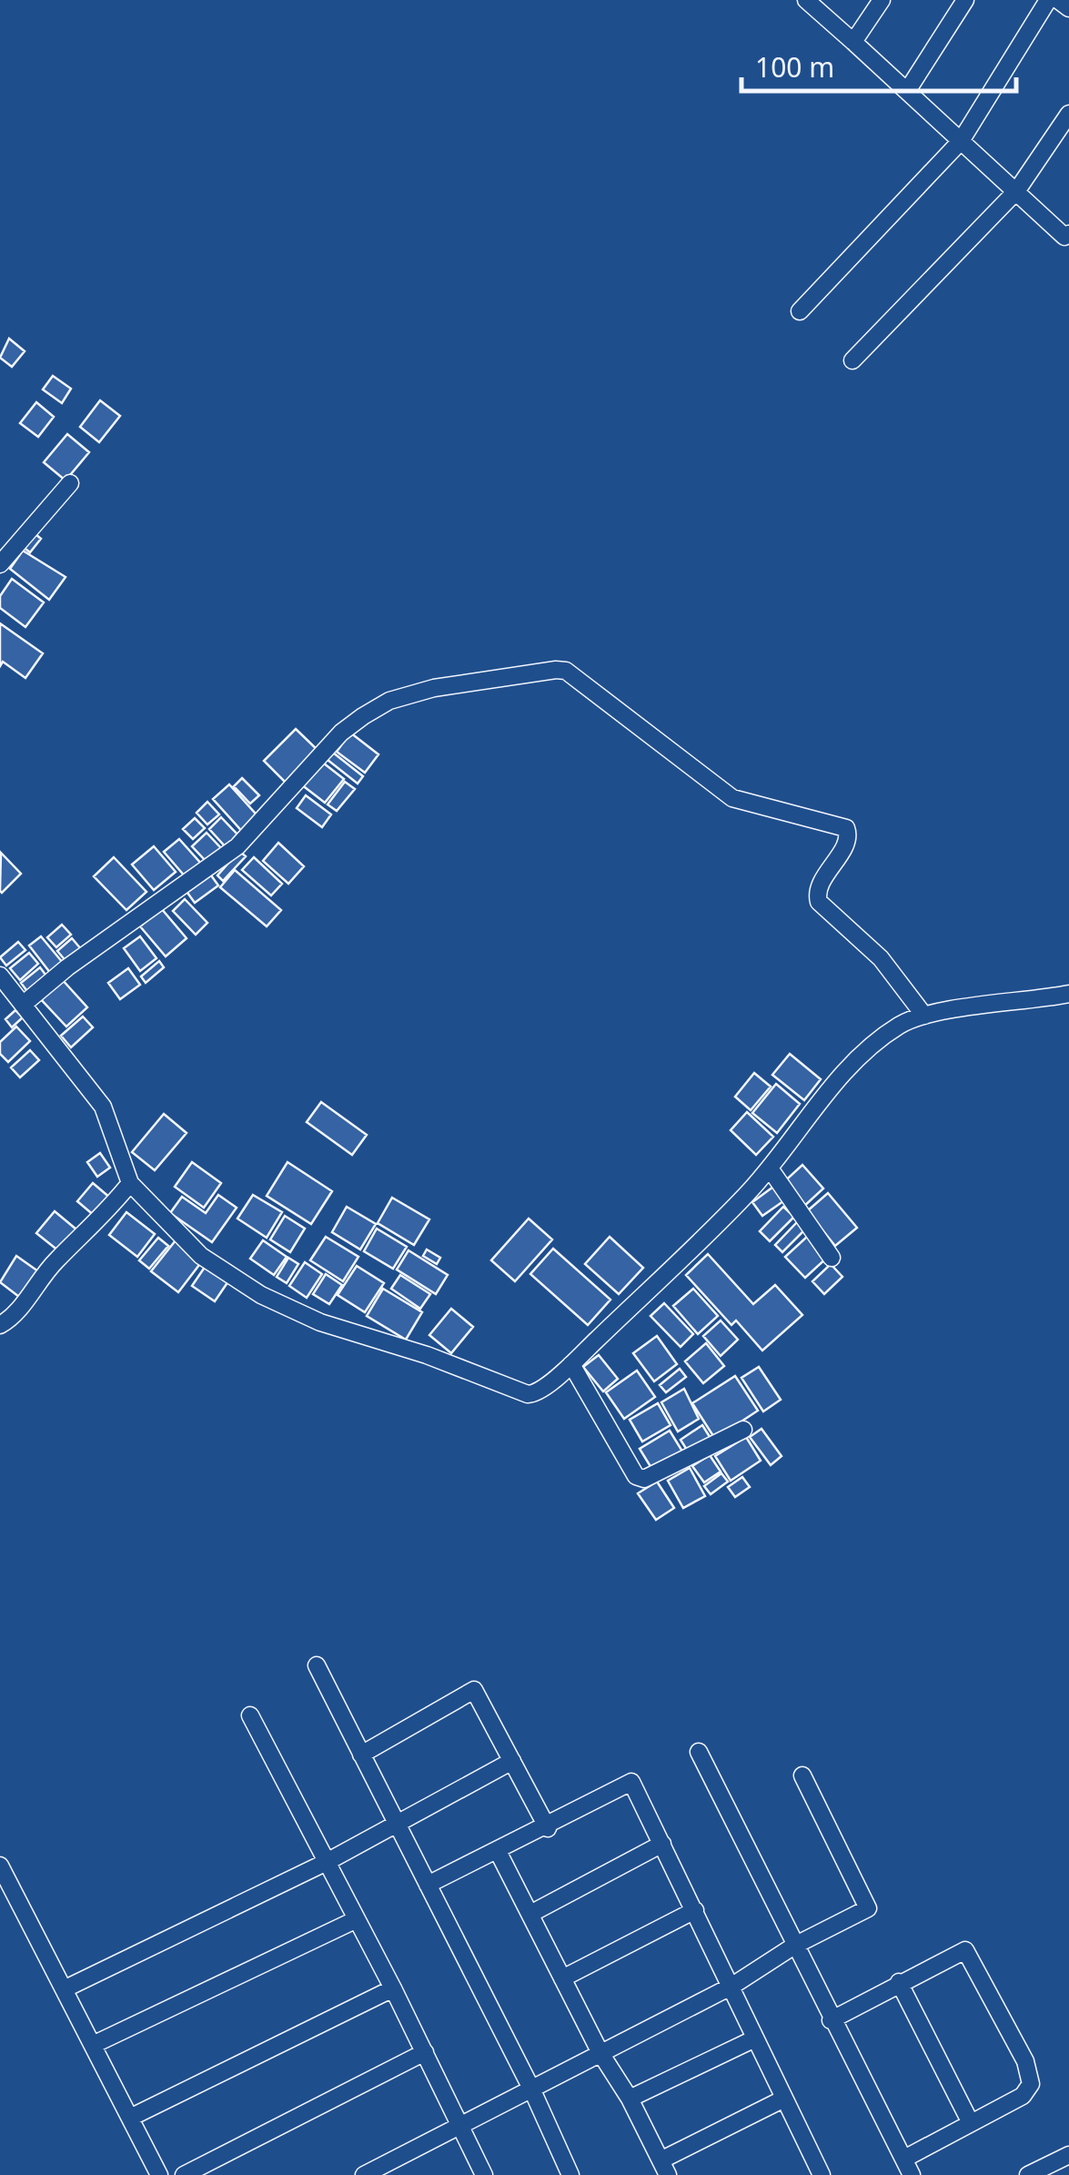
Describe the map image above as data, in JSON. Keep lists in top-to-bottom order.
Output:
{
  "scale_bar": "100 m"
}
